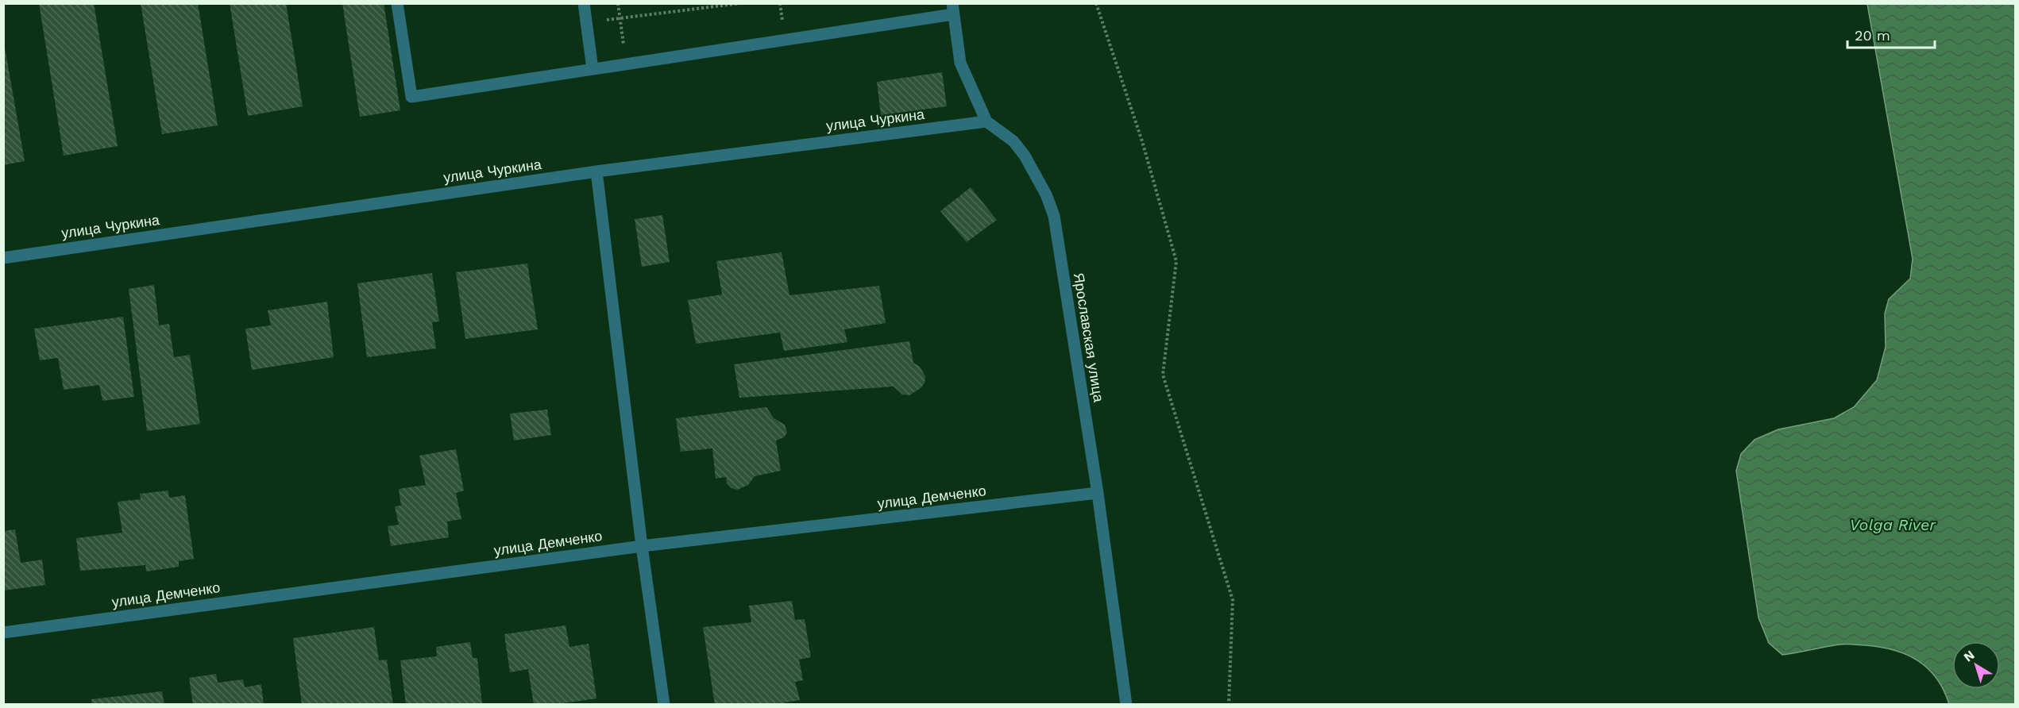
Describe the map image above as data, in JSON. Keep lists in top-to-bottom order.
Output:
{
  "streets": {
    "lane": ["улица Чуркина", "Ярославская улица", "улица Демченко"]
  },
  "crossings": [
    ["улица Чуркина", "Ярославская улица"],
    ["Ярославская улица", "улица Демченко"]
  ],
  "water": ["Volga River"],
  "scale_bar": "20 m",
  "north": "top left"
}
